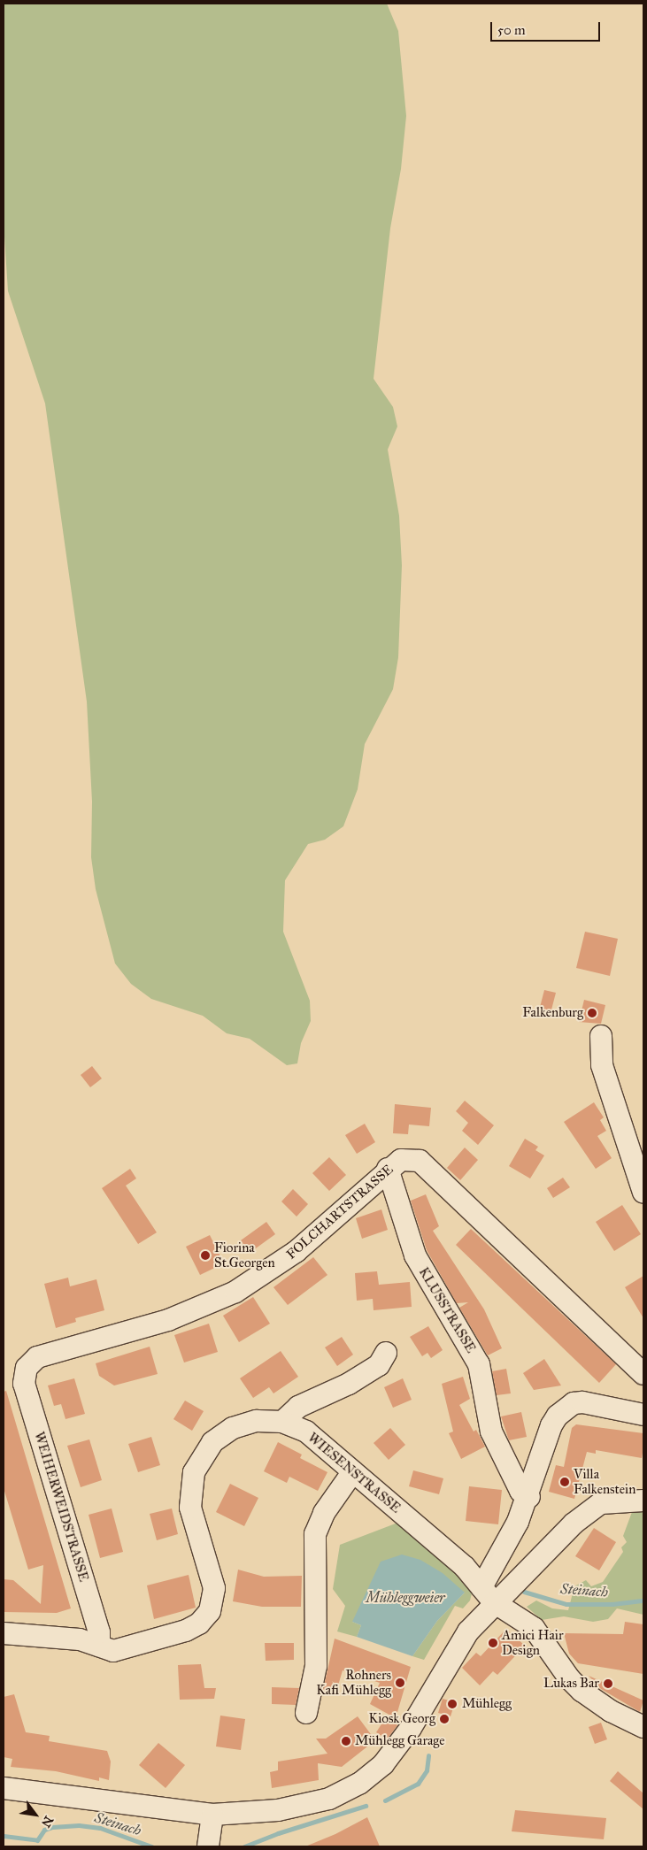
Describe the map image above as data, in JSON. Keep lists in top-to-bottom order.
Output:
{
  "streets": {
    "street": [
      "FOLCHARTSTRASSE",
      "KLUSSTRASSE",
      "WIESENSTRASSE",
      "WEIHERWEIDSTRASSE"
    ]
  },
  "crossings": [
    ["FOLCHARTSTRASSE", "KLUSSTRASSE"],
    ["FOLCHARTSTRASSE", "WEIHERWEIDSTRASSE"],
    ["WIESENSTRASSE", "WEIHERWEIDSTRASSE"]
  ],
  "water": ["Steinach", "Mühleggweier"],
  "places": [
    "Falkenburg",
    "Fiorina St.Georgen",
    "Villa Falkenstein",
    "Amici Hair Design",
    "Rohners Kafi Mühlegg",
    "Lukas Bar",
    "Mühlegg",
    "Kiosk Georg",
    "Mühlegg Garage"
  ],
  "scale_bar": "50 m",
  "north": "bottom right"
}
